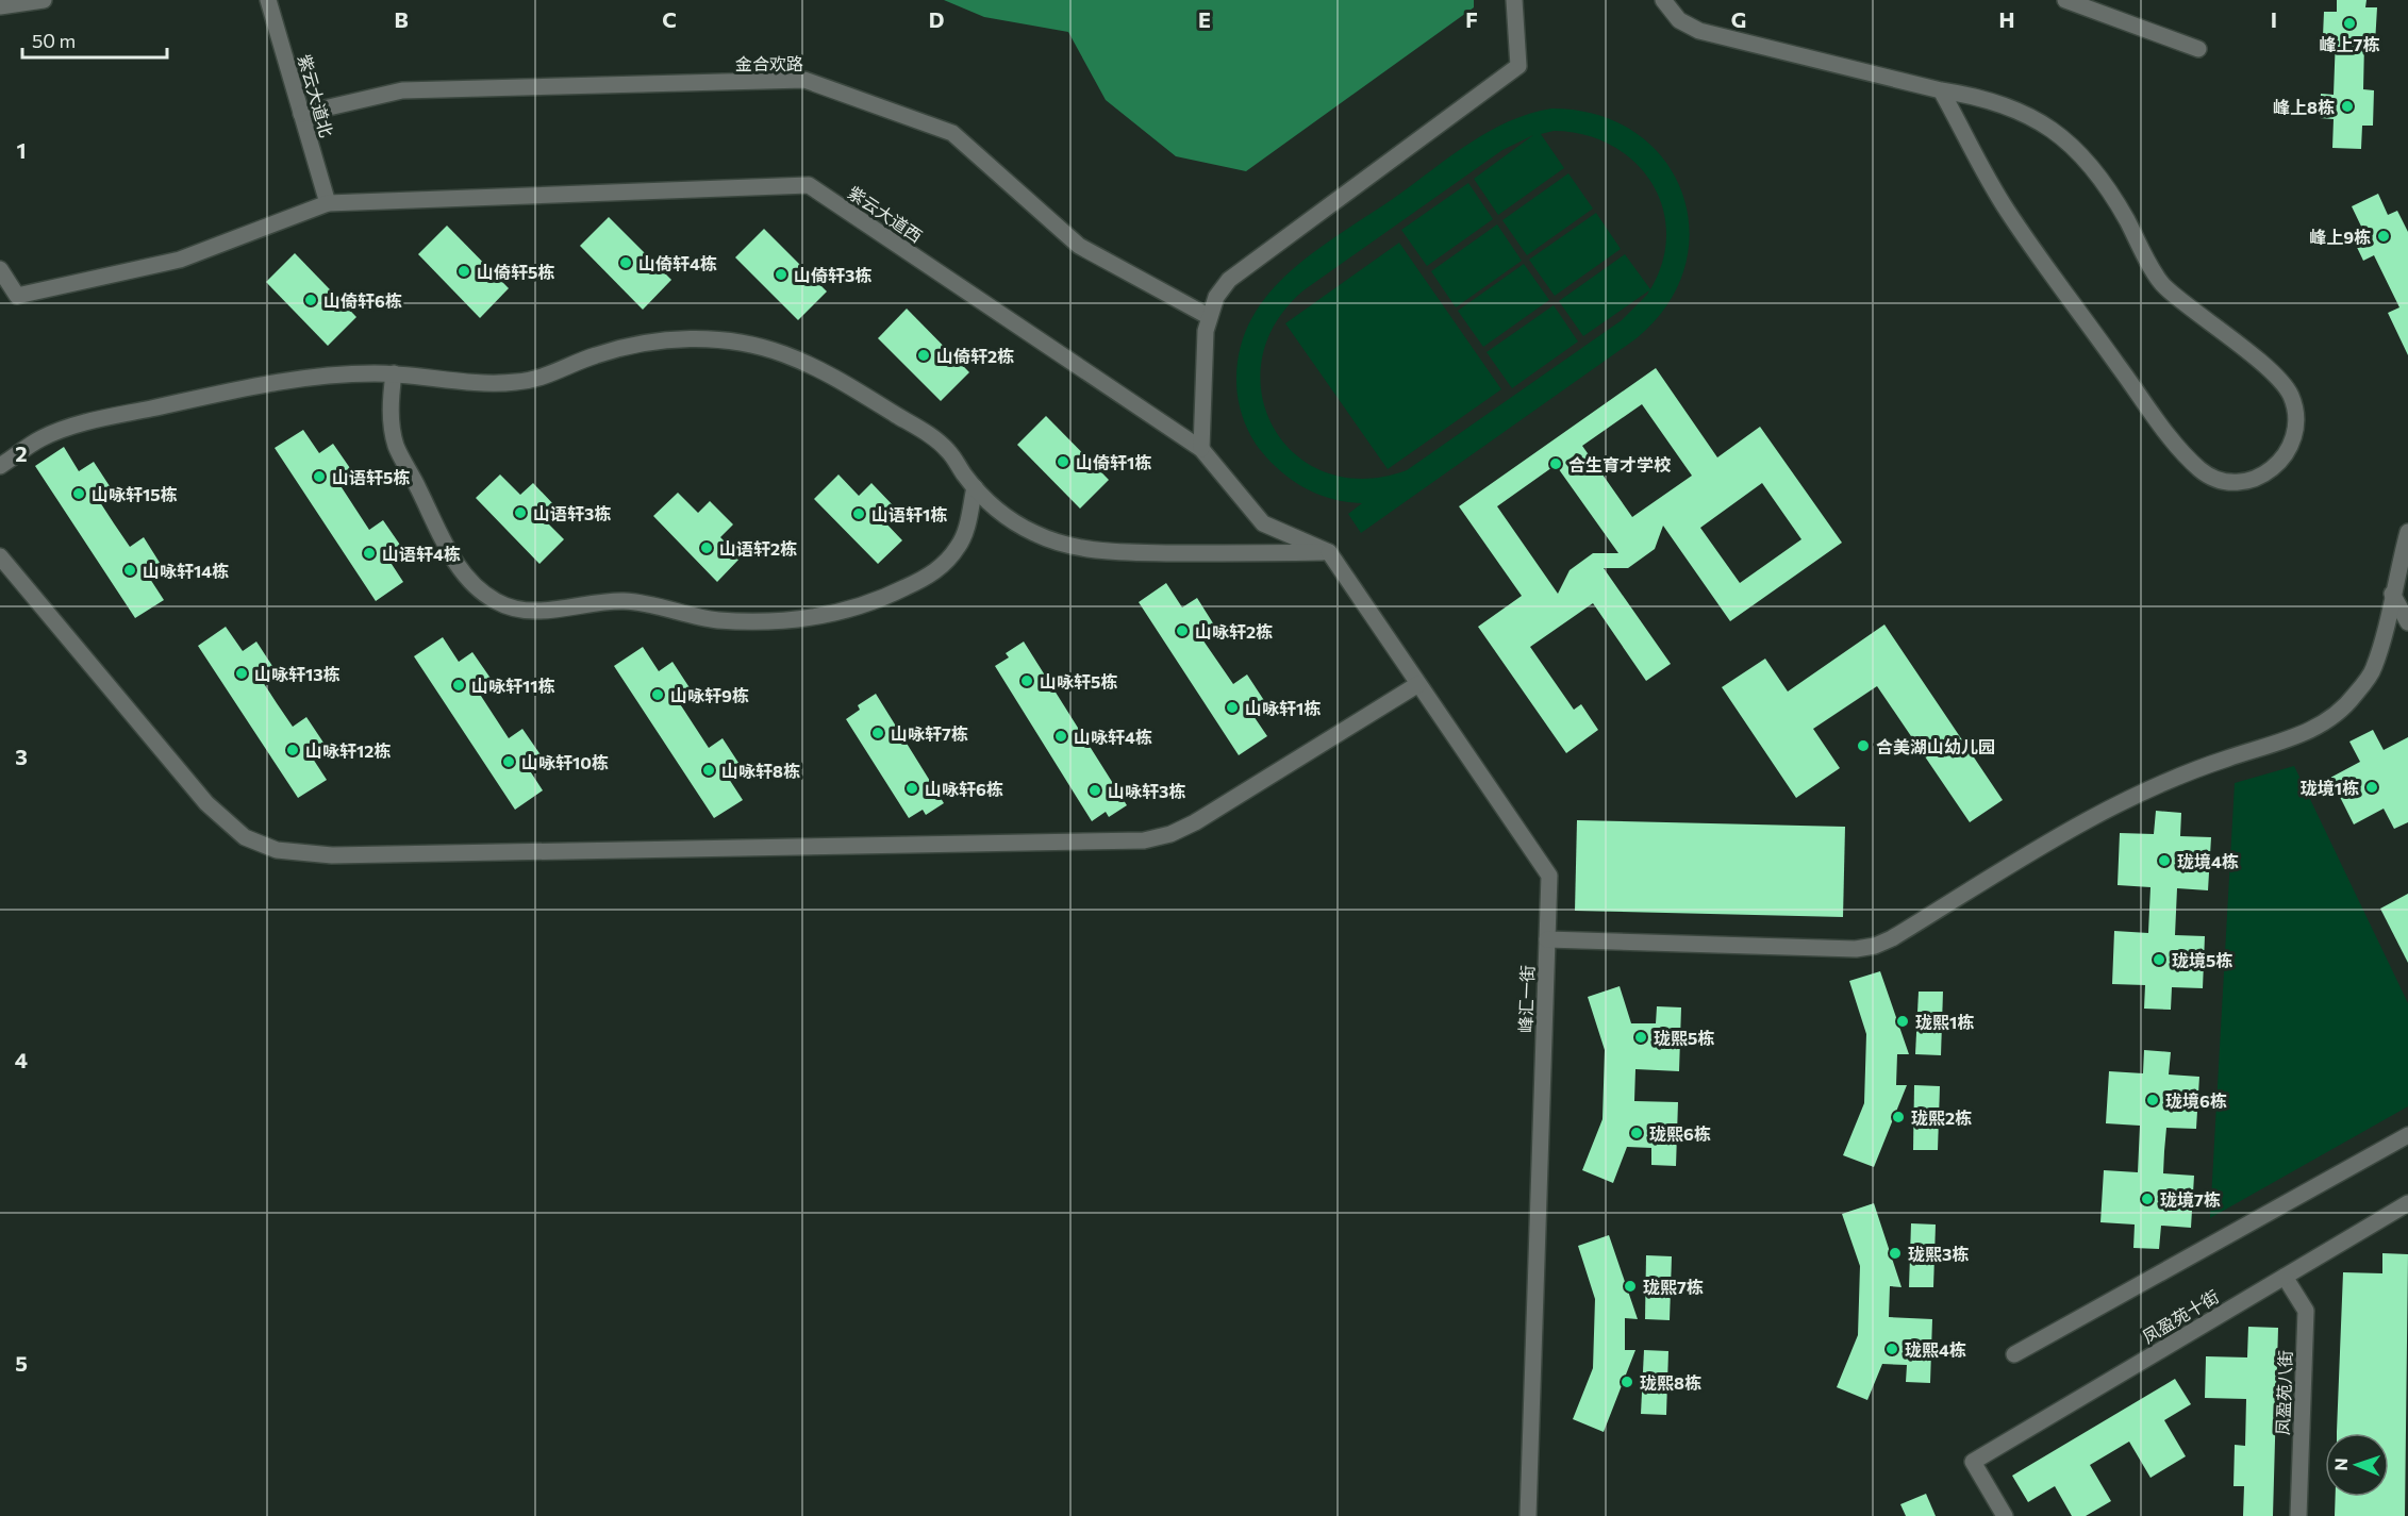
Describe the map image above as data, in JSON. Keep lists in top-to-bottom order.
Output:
{
  "streets": {
    "street": [
      "金合欢路",
      "紫云大道北",
      "紫云大道西",
      "峰汇一街",
      "凤盈苑十街",
      "凤盈苑八街"
    ]
  },
  "crossings": [
    ["金合欢路", "紫云大道北"],
    ["紫云大道北", "紫云大道西"],
    ["紫云大道西", "峰汇一街"],
    ["凤盈苑十街", "凤盈苑八街"]
  ],
  "places": [
    "峰上7栋",
    "峰上8栋",
    "峰上9栋",
    "山倚轩4栋",
    "山倚轩5栋",
    "山倚轩3栋",
    "山倚轩6栋",
    "山倚轩2栋",
    "山倚轩1栋",
    "合生育才学校",
    "山语轩5栋",
    "山咏轩15栋",
    "山语轩3栋",
    "山语轩1栋",
    "山语轩2栋",
    "山语轩4栋",
    "山咏轩14栋",
    "山咏轩2栋",
    "山咏轩13栋",
    "山咏轩5栋",
    "山咏轩11栋",
    "山咏轩9栋",
    "山咏轩1栋",
    "山咏轩7栋",
    "山咏轩4栋",
    "合美湖山幼儿园",
    "山咏轩12栋",
    "山咏轩10栋",
    "山咏轩8栋",
    "珑境1栋",
    "山咏轩6栋",
    "山咏轩3栋",
    "珑境4栋",
    "珑境5栋",
    "珑熙1栋",
    "珑熙5栋",
    "珑境6栋",
    "珑熙2栋",
    "珑熙6栋",
    "珑境7栋",
    "珑熙3栋",
    "珑熙7栋",
    "珑熙4栋",
    "珑熙8栋"
  ],
  "scale_bar": "50 m",
  "north": "left",
  "grid": {
    "columns": [
      "B",
      "C",
      "D",
      "E",
      "F",
      "G",
      "H",
      "I"
    ],
    "rows": [
      "1",
      "2",
      "3",
      "4",
      "5"
    ]
  }
}
